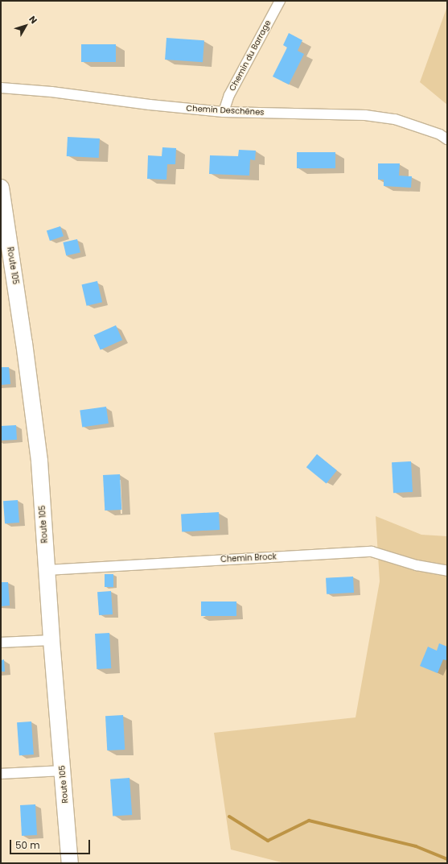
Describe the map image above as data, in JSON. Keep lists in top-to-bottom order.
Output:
{
  "streets": {
    "main road": ["Route 105"],
    "street": ["Chemin du Barrage", "Chemin Deschênes", "Chemin Brock"]
  },
  "crossings": [
    ["Chemin du Barrage", "Chemin Deschênes"],
    ["Route 105", "Chemin Brock"]
  ],
  "scale_bar": "50 m",
  "north": "top right"
}
